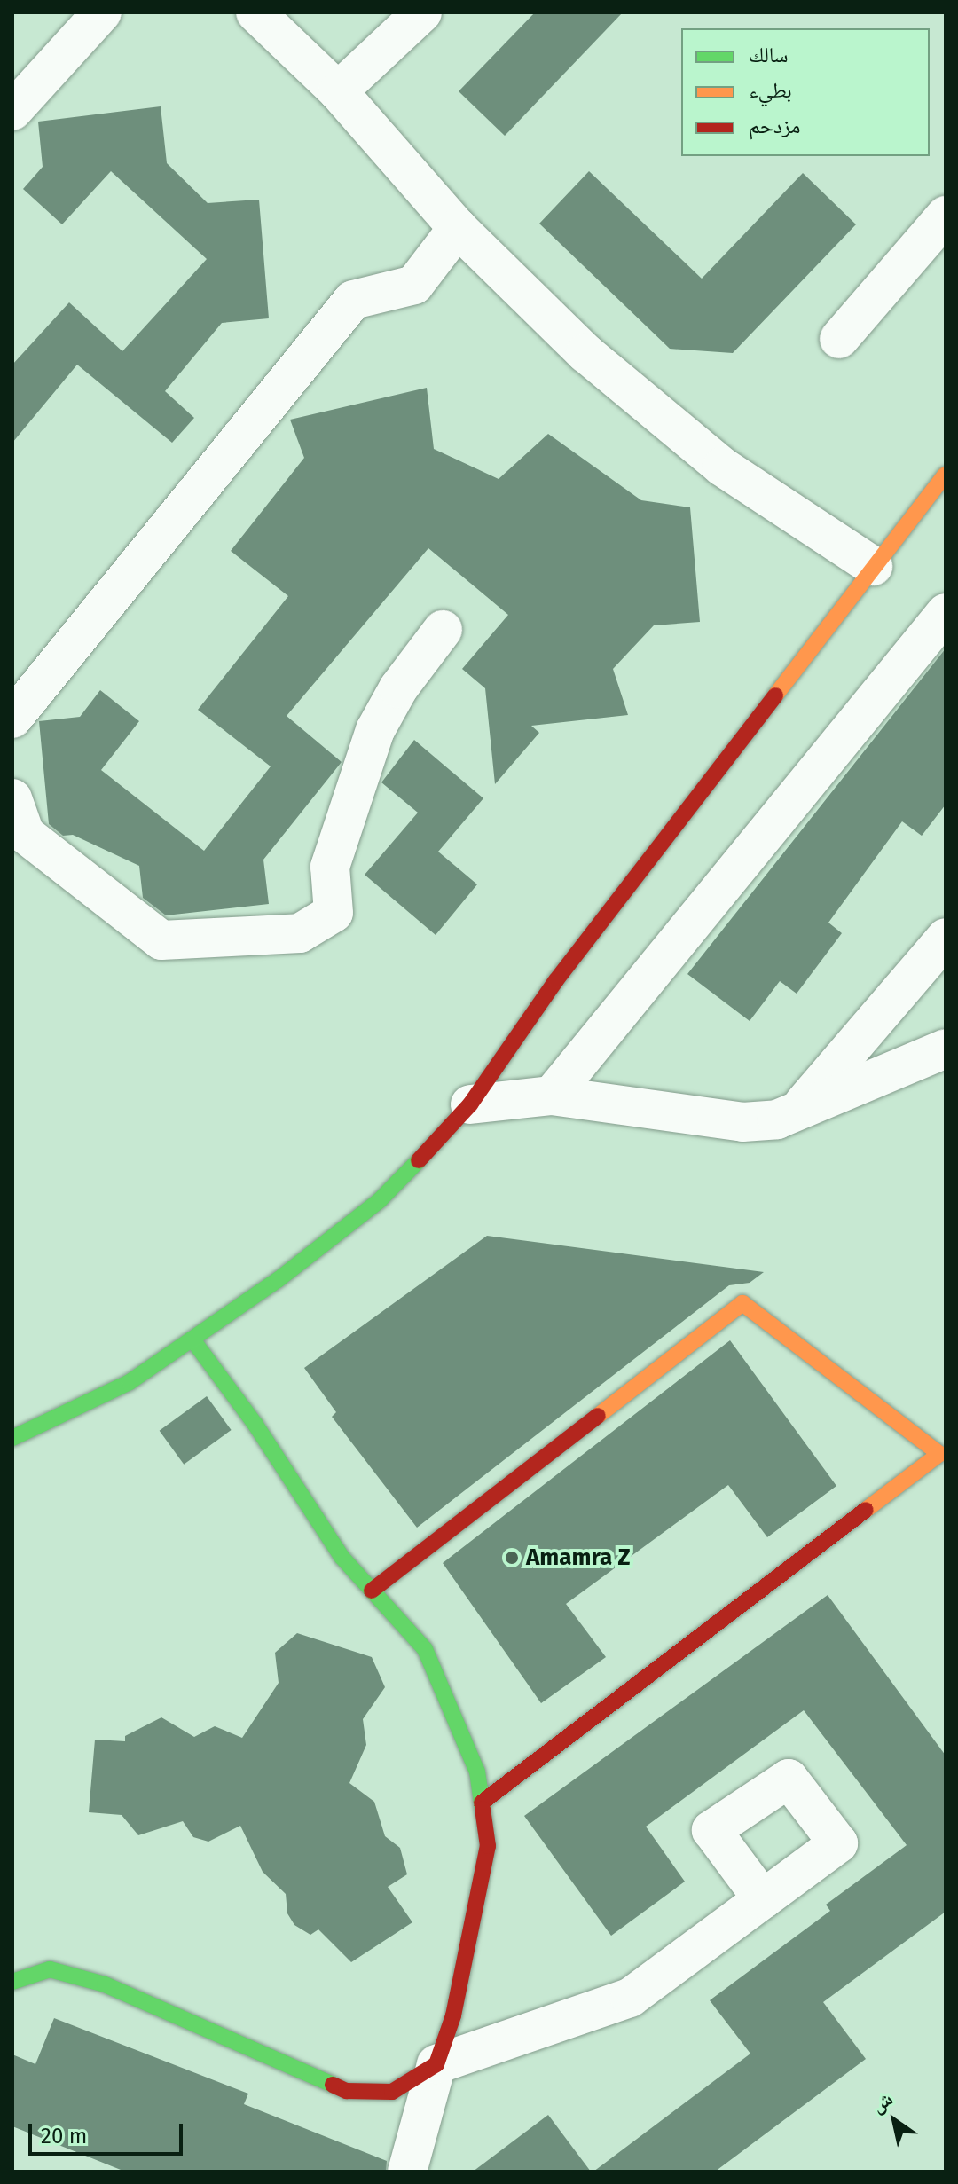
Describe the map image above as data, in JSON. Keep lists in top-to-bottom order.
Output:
{
  "places": ["Amamra Z"],
  "legend": ["سالك", "بطيء", "مزدحم"],
  "scale_bar": "20 m",
  "north": "top left"
}
